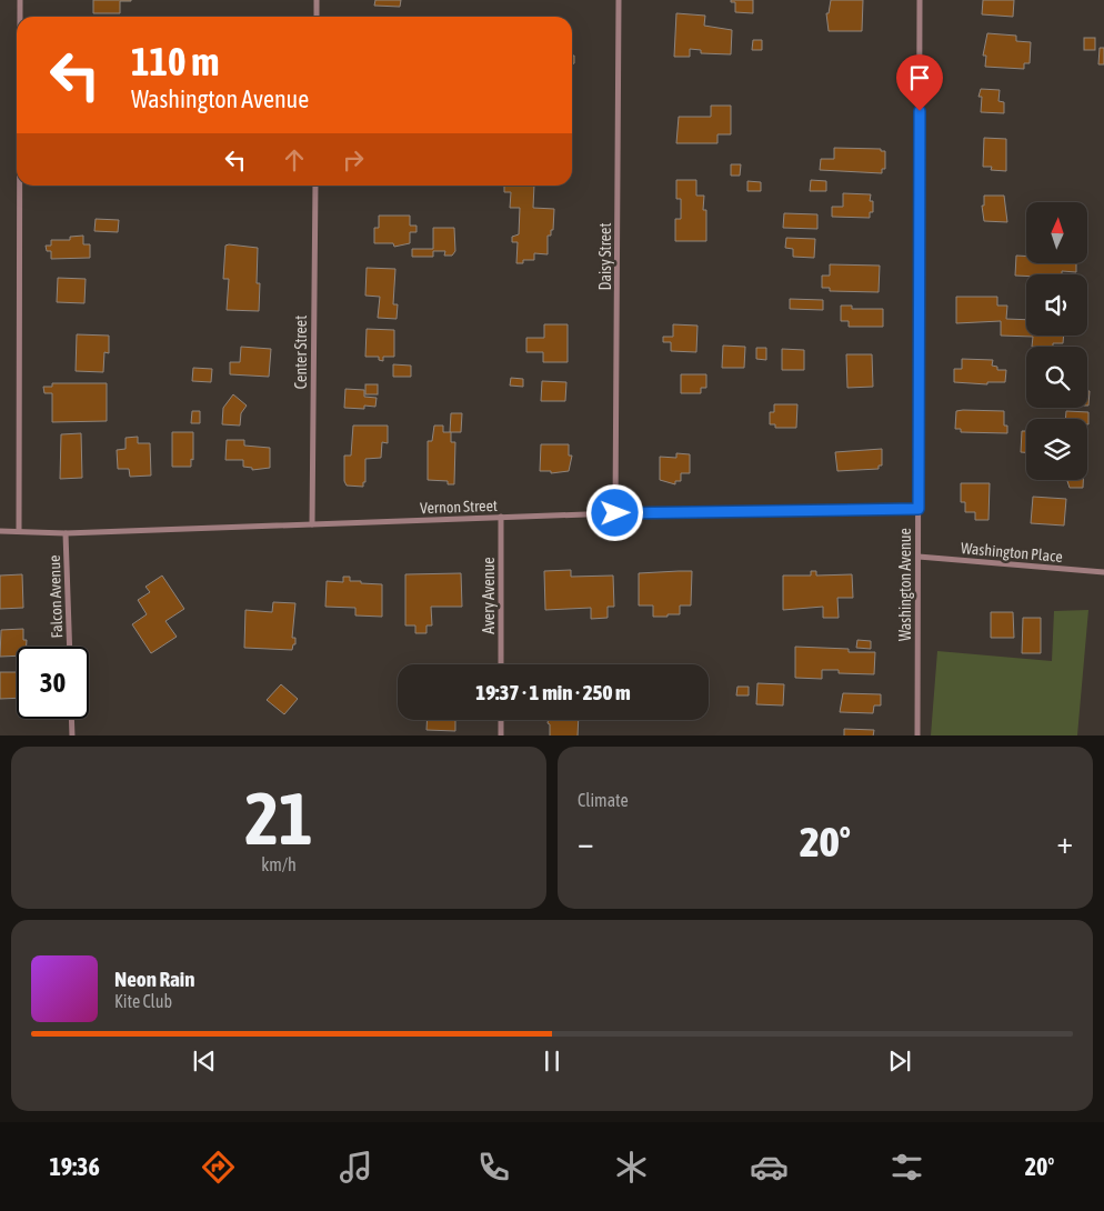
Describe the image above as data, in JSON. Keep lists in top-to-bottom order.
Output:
{
  "streets": {
    "street": [
      "Daisy Street",
      "Center Street",
      "Vernon Street",
      "Washington Place",
      "Washington Avenue",
      "Avery Avenue",
      "Falcon Avenue"
    ]
  },
  "crossings": [
    ["Daisy Street", "Vernon Street"],
    ["Center Street", "Vernon Street"],
    ["Vernon Street", "Washington Avenue"],
    ["Vernon Street", "Avery Avenue"],
    ["Vernon Street", "Falcon Avenue"],
    ["Washington Place", "Washington Avenue"]
  ],
  "north": "top",
  "page": {
    "turn": ["110 m", "Washington Avenue"],
    "limit": "30",
    "trip": "19:37 · 1 min · 250 m",
    "tile": [
      ["21", "km/h"],
      "Climate"
    ],
    "heat": ["−", "20°", "+"],
    "song": ["Neon Rain", "Kite Club"],
    "tabs": ["19:36", "20°"]
  }
}
